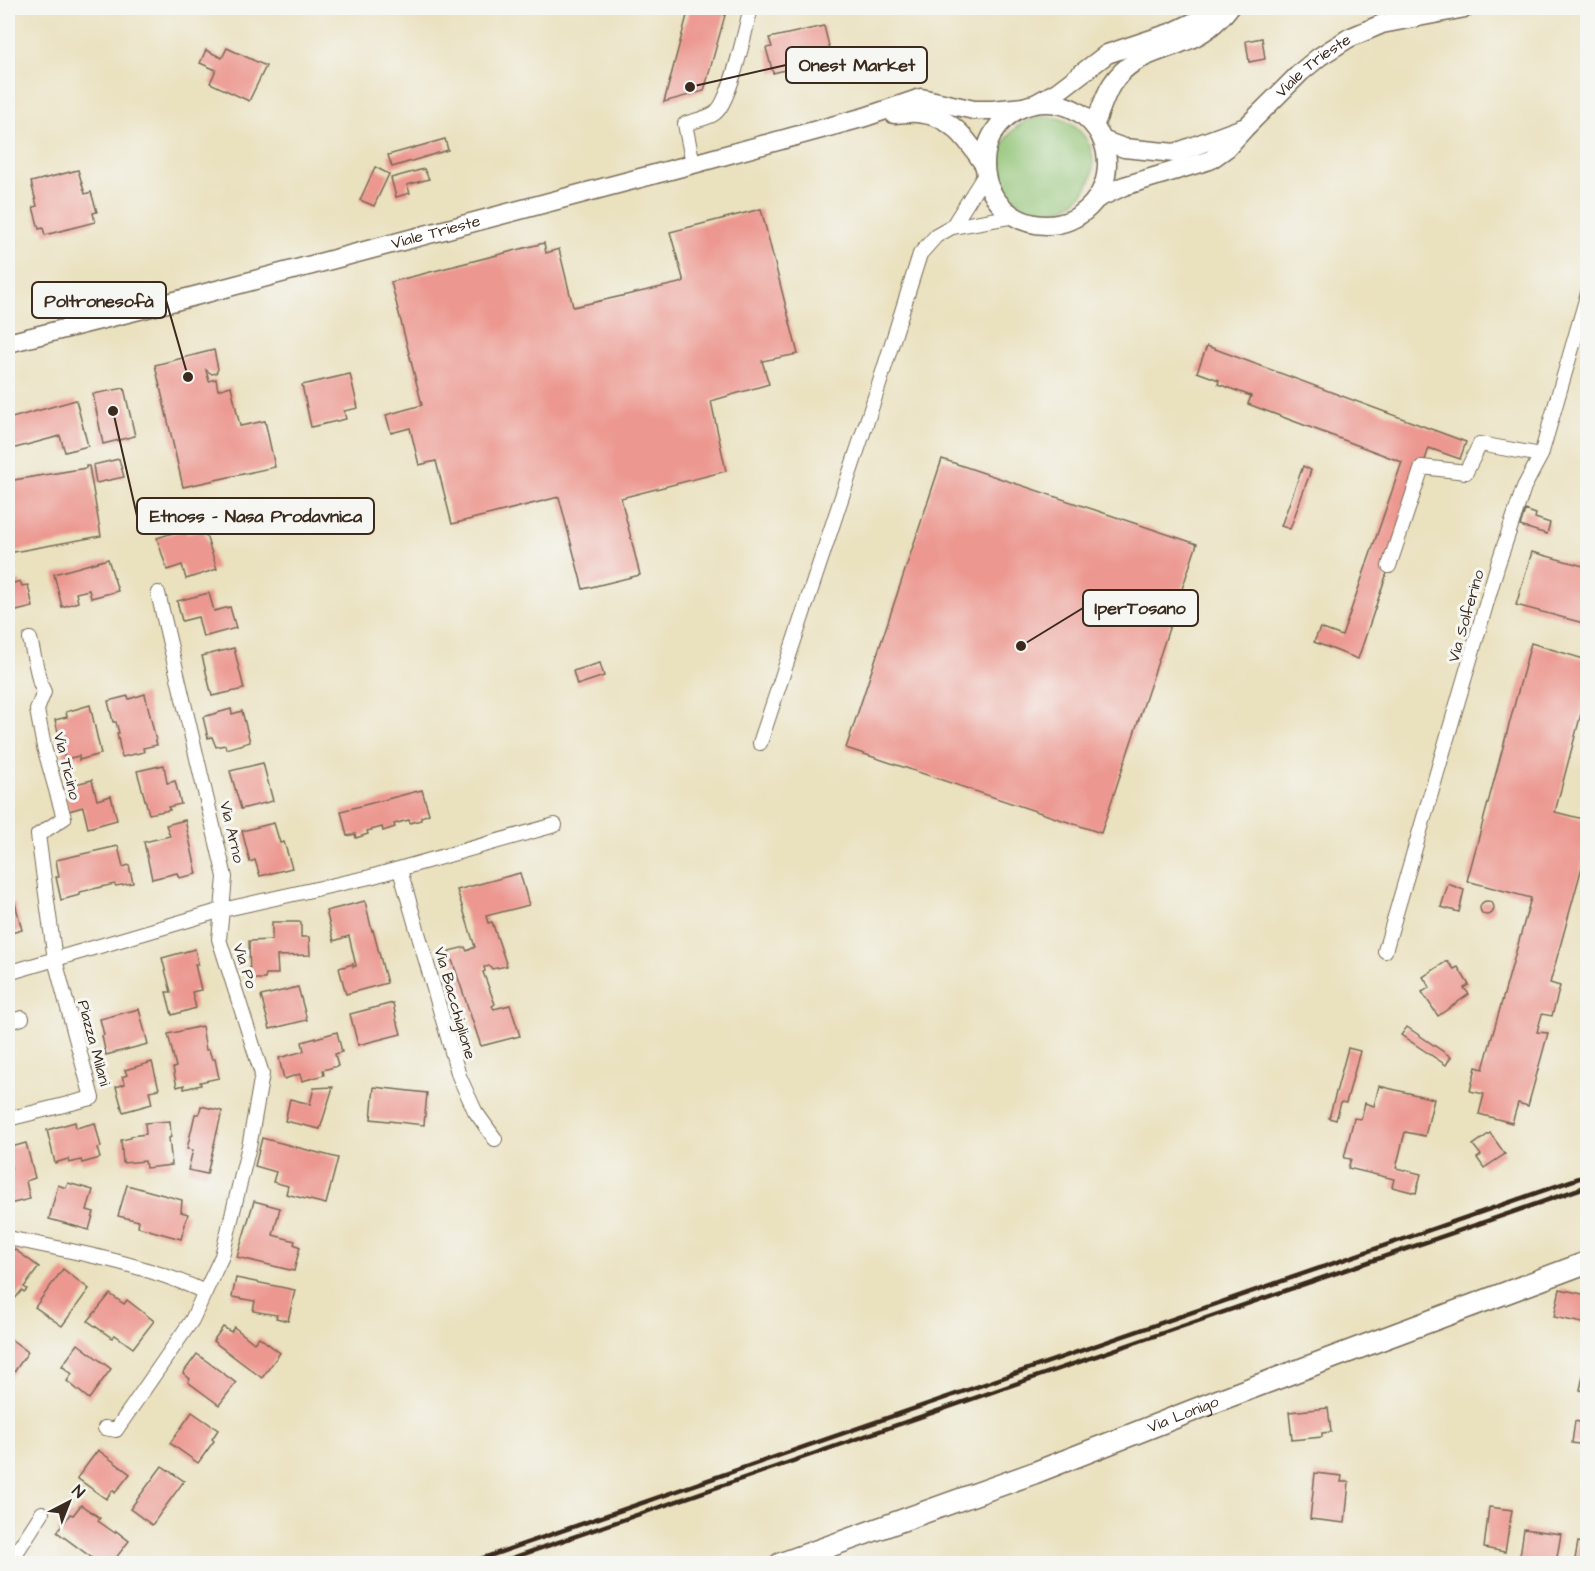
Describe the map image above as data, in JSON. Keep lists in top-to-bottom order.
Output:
{
  "streets": {
    "main road": ["Viale Trieste", "Via Lonigo"],
    "street": [
      "Via Solferino",
      "Via Ticino",
      "Via Arno",
      "Via Po",
      "Via Bacchiglione",
      "Piazza Milani"
    ]
  },
  "crossings": [
    ["Via Ticino", "Piazza Milani"],
    ["Via Arno", "Via Po"]
  ],
  "places": [
    "Onest Market",
    "Poltronesofà",
    "Etnoss - Nasa Prodavnica",
    "IperTosano"
  ],
  "north": "top right"
}
